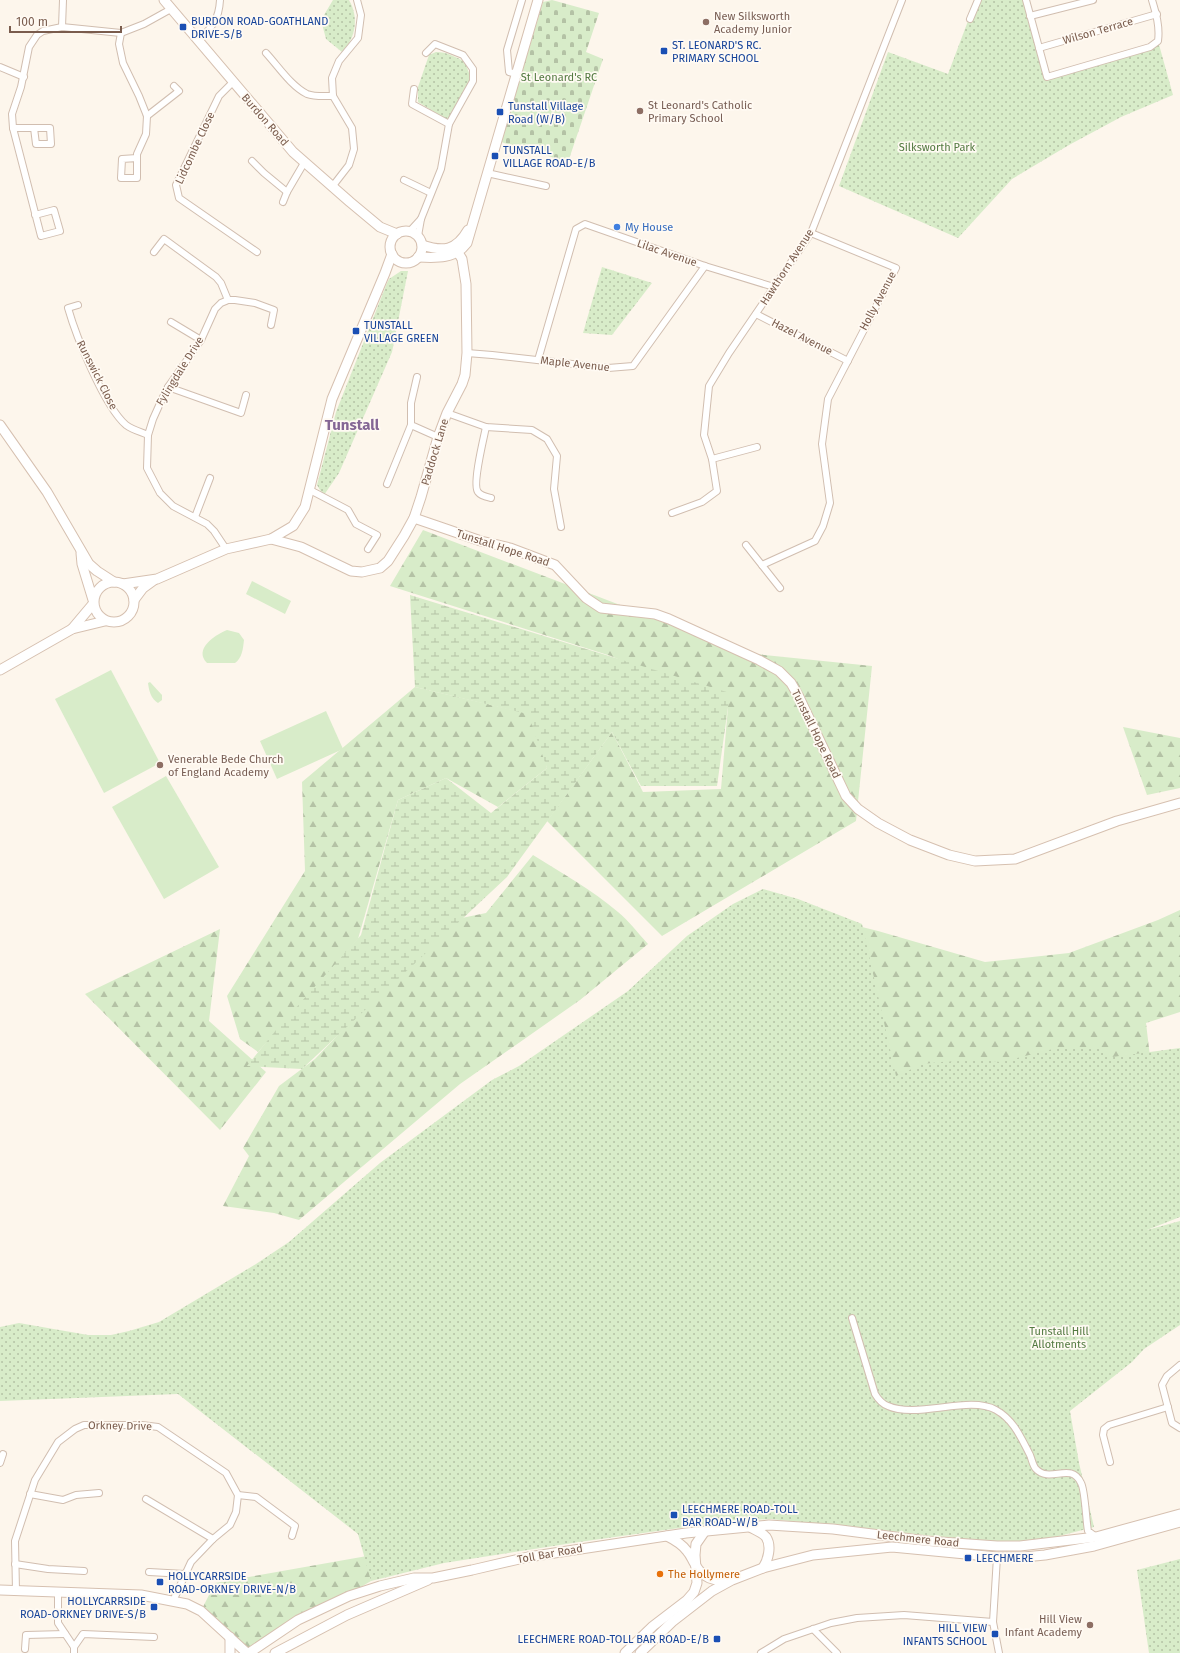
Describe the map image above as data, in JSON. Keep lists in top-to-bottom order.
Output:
{
  "streets": {
    "main road": [
      "Burdon Road",
      "Paddock Lane",
      "Tunstall Hope Road",
      "Leechmere Road",
      "Toll Bar Road"
    ],
    "street": [
      "Wilson Terrace",
      "Lidcombe Close",
      "Lilac Avenue",
      "Hawthorn Avenue",
      "Holly Avenue",
      "Hazel Avenue",
      "Maple Avenue",
      "Fylingdale Drive",
      "Runswick Close",
      "Orkney Drive"
    ]
  },
  "crossings": [
    ["Burdon Road", "Lidcombe Close"],
    ["Lilac Avenue", "Hawthorn Avenue"],
    ["Lilac Avenue", "Maple Avenue"],
    ["Hawthorn Avenue", "Holly Avenue"],
    ["Hawthorn Avenue", "Hazel Avenue"],
    ["Holly Avenue", "Hazel Avenue"],
    ["Maple Avenue", "Paddock Lane"],
    ["Fylingdale Drive", "Runswick Close"],
    ["Paddock Lane", "Tunstall Hope Road"],
    ["Leechmere Road", "Toll Bar Road"]
  ],
  "districts": ["Tunstall"],
  "parks": ["St Leonard's RC", "Silksworth Park", "Tunstall Hill Allotments"],
  "places": {
    "other": [
      "New Silksworth Academy Junior",
      "St Leonard's Catholic Primary School",
      "My House",
      "Venerable Bede Church of England Academy",
      "The Hollymere",
      "Hill View Infant Academy"
    ],
    "transit": [
      "BURDON ROAD-GOATHLAND DRIVE-S/B",
      "ST. LEONARD'S RC. PRIMARY SCHOOL",
      "Tunstall Village Road (W/B)",
      "TUNSTALL VILLAGE ROAD-E/B",
      "TUNSTALL VILLAGE GREEN",
      "LEECHMERE ROAD-TOLL BAR ROAD-W/B",
      "LEECHMERE",
      "HOLLYCARRSIDE ROAD-ORKNEY DRIVE-N/B",
      "HOLLYCARRSIDE ROAD-ORKNEY DRIVE-S/B",
      "HILL VIEW INFANTS SCHOOL",
      "LEECHMERE ROAD-TOLL BAR ROAD-E/B"
    ]
  },
  "scale_bar": "100 m"
}
